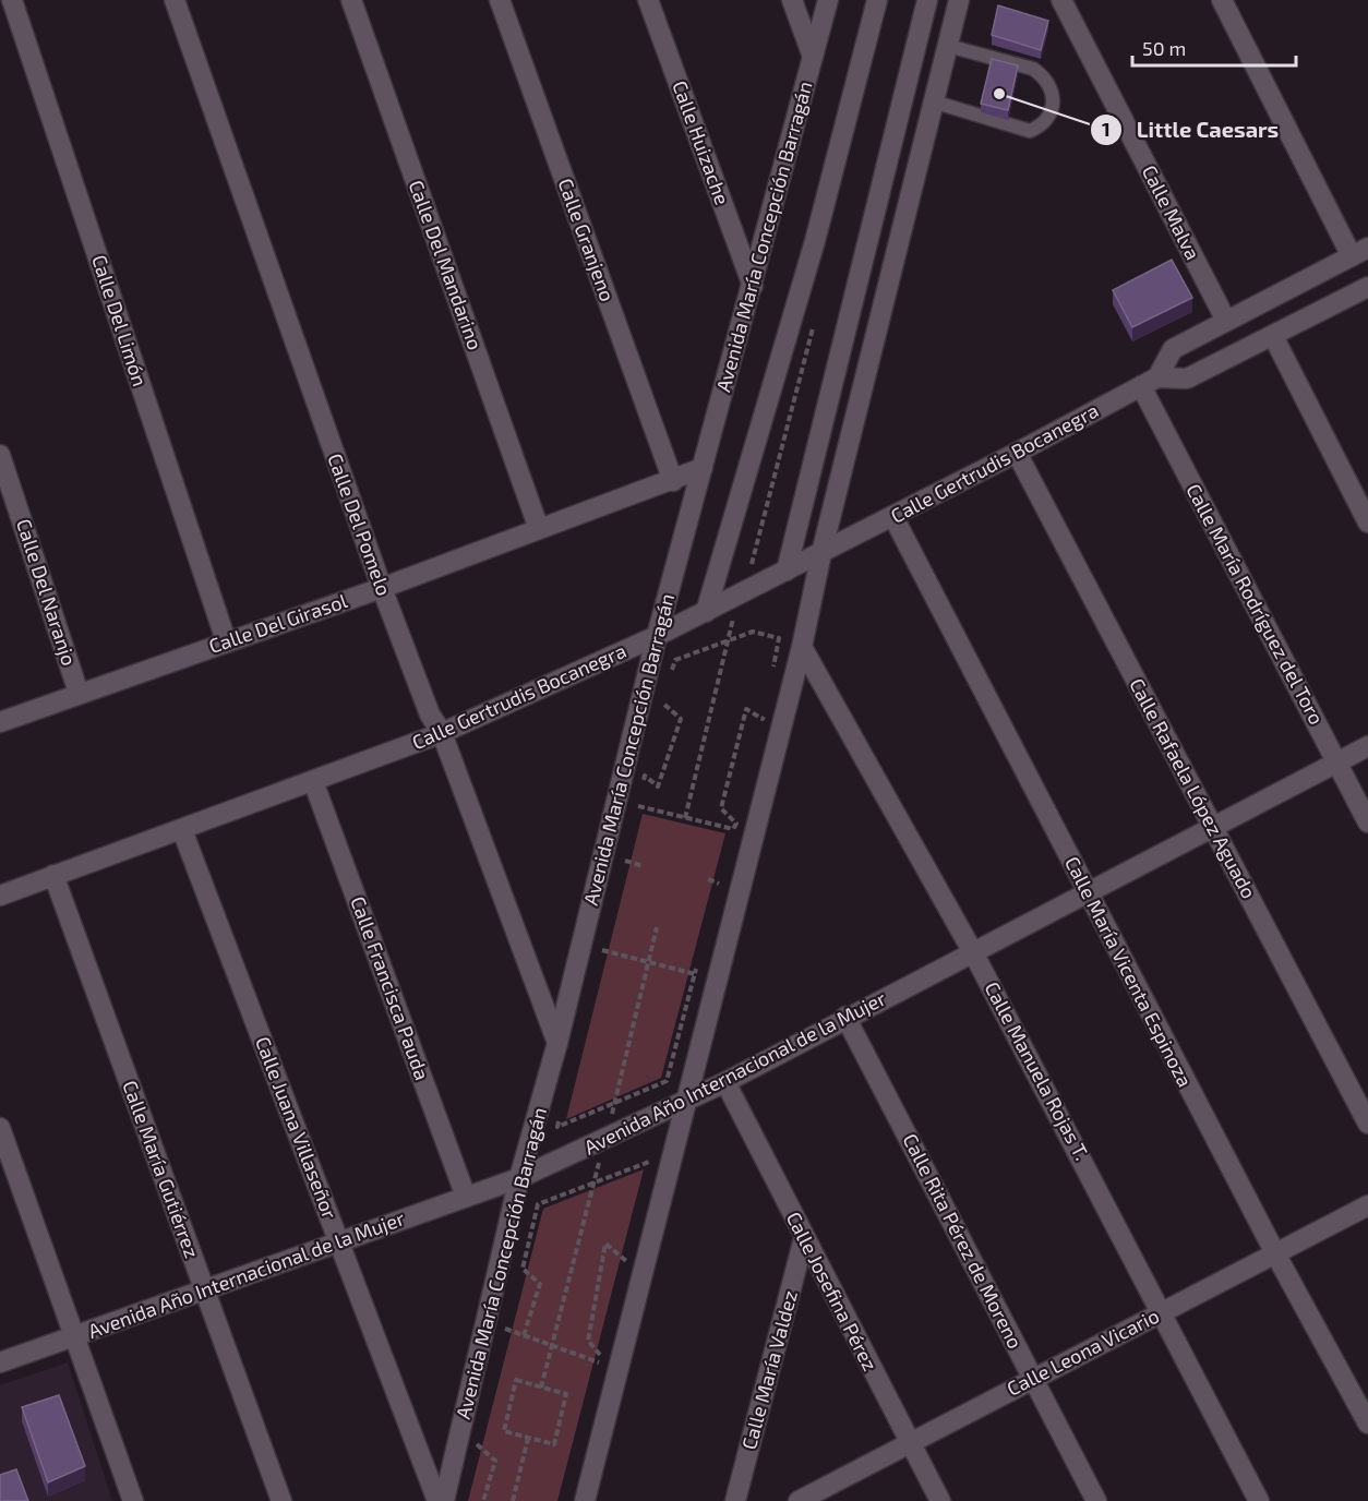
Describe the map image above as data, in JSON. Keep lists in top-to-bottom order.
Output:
{
  "streets": {
    "street": [
      "Calle Huizache",
      "Calle Malva",
      "Avenida María Concepción Barragán",
      "Calle Granjeno",
      "Calle Del Mandarino",
      "Calle Del Limón",
      "Calle Gertrudis Bocanegra",
      "Calle Del Pomelo",
      "Calle Del Naranjo",
      "Calle María Rodríguez del Toro",
      "Calle Del Girasol",
      "Calle Rafaela López Aguado",
      "Calle María Vicenta Espinoza",
      "Calle Francisca Pauda",
      "Calle Manuela Rojas T.",
      "Avenida Año Internacional de la Mujer",
      "Calle Juana Villaseñor",
      "Calle María Gutiérrez",
      "Calle Rita Pérez de Moreno",
      "Calle Josefina Pérez",
      "Calle Leona Vicario",
      "Calle María Valdez"
    ]
  },
  "crossings": [
    ["Calle Huizache", "Avenida María Concepción Barragán"],
    ["Avenida María Concepción Barragán", "Calle Gertrudis Bocanegra"],
    ["Avenida María Concepción Barragán", "Calle Del Pomelo"],
    ["Avenida María Concepción Barragán", "Calle Del Girasol"],
    ["Avenida María Concepción Barragán", "Avenida Año Internacional de la Mujer"],
    ["Calle Granjeno", "Calle Del Girasol"],
    ["Calle Del Mandarino", "Calle Del Girasol"],
    ["Calle Del Limón", "Calle Del Girasol"],
    ["Calle Gertrudis Bocanegra", "Calle Del Pomelo"],
    ["Calle Gertrudis Bocanegra", "Calle María Rodríguez del Toro"],
    ["Calle Gertrudis Bocanegra", "Calle Rafaela López Aguado"],
    ["Calle Gertrudis Bocanegra", "Calle María Vicenta Espinoza"],
    ["Calle Gertrudis Bocanegra", "Calle Francisca Pauda"],
    ["Calle Gertrudis Bocanegra", "Calle Juana Villaseñor"],
    ["Calle Gertrudis Bocanegra", "Calle María Gutiérrez"],
    ["Calle Del Pomelo", "Calle Del Girasol"],
    ["Calle Del Naranjo", "Calle Del Girasol"],
    ["Calle María Rodríguez del Toro", "Avenida Año Internacional de la Mujer"],
    ["Calle Rafaela López Aguado", "Avenida Año Internacional de la Mujer"],
    ["Calle María Vicenta Espinoza", "Avenida Año Internacional de la Mujer"],
    ["Calle María Vicenta Espinoza", "Calle Leona Vicario"],
    ["Calle Francisca Pauda", "Avenida Año Internacional de la Mujer"],
    ["Calle Manuela Rojas T.", "Avenida Año Internacional de la Mujer"],
    ["Calle Manuela Rojas T.", "Calle Leona Vicario"],
    ["Avenida Año Internacional de la Mujer", "Calle Juana Villaseñor"],
    ["Avenida Año Internacional de la Mujer", "Calle María Gutiérrez"],
    ["Avenida Año Internacional de la Mujer", "Calle Rita Pérez de Moreno"],
    ["Avenida Año Internacional de la Mujer", "Calle Josefina Pérez"],
    ["Calle Rita Pérez de Moreno", "Calle Leona Vicario"],
    ["Calle Josefina Pérez", "Calle Leona Vicario"],
    ["Calle Josefina Pérez", "Calle María Valdez"]
  ],
  "places": ["Little Caesars"],
  "scale_bar": "50 m"
}
